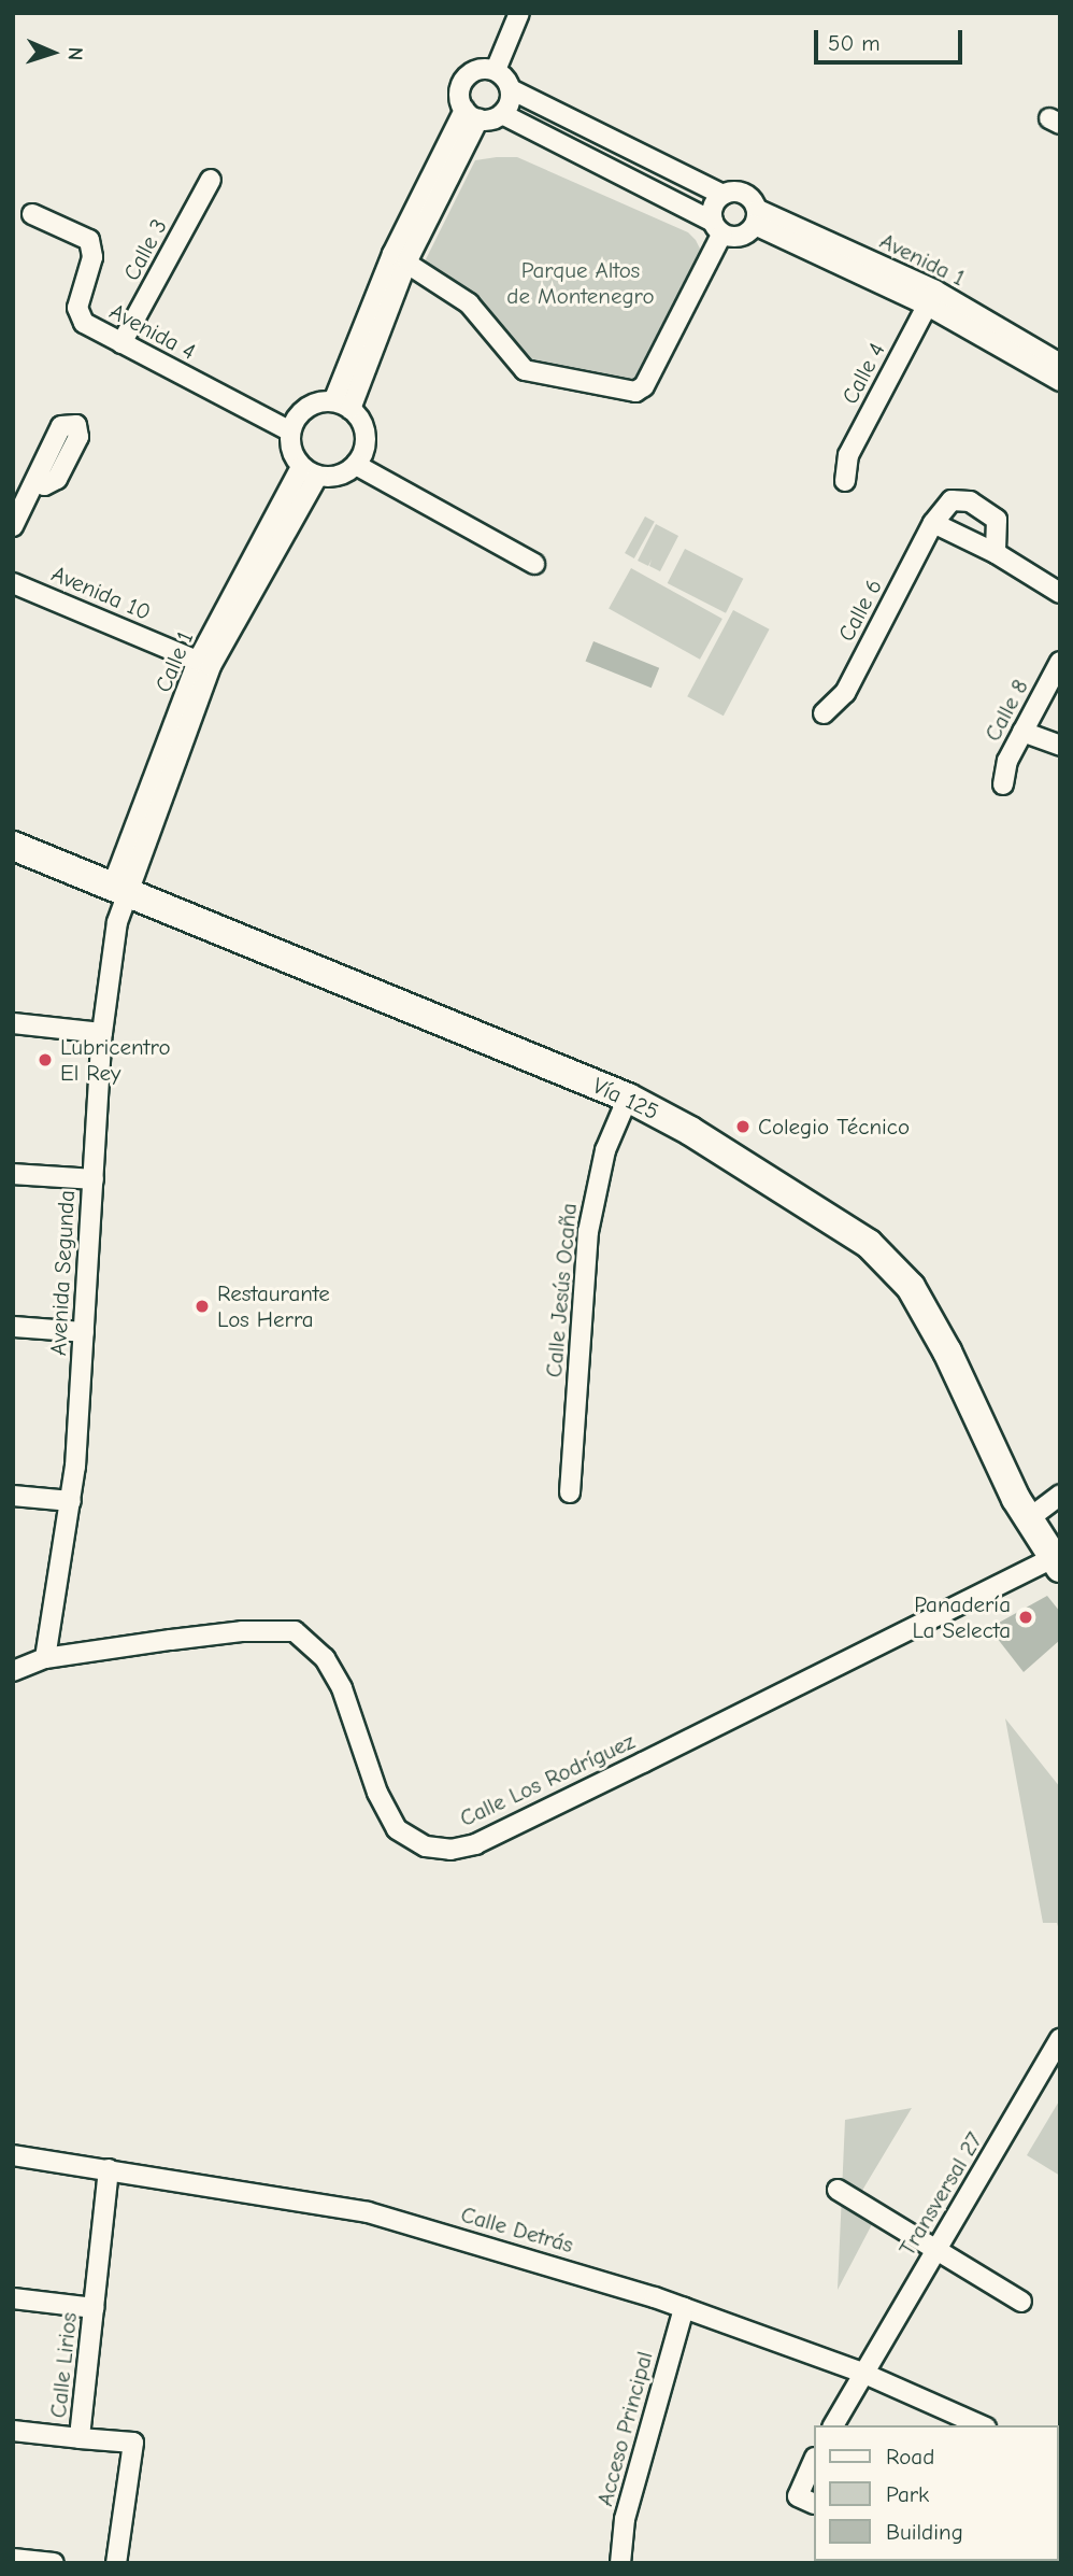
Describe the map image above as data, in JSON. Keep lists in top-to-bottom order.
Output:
{
  "streets": {
    "main road": ["Vía 125"],
    "street": [
      "Calle 3",
      "Avenida 1",
      "Avenida 4",
      "Calle 4",
      "Avenida 10",
      "Calle 6",
      "Calle 1",
      "Calle 8",
      "Avenida Segunda",
      "Calle Jesús Ocaña",
      "Calle Los Rodríguez",
      "Transversal 27",
      "Calle Detrás",
      "Calle Lirios",
      "Acceso Principal"
    ]
  },
  "crossings": [
    ["Calle 3", "Avenida 4"],
    ["Avenida 1", "Calle 4"],
    ["Avenida 4", "Calle 1"],
    ["Avenida 10", "Calle 1"],
    ["Calle 1", "Vía 125"],
    ["Calle 1", "Avenida Segunda"],
    ["Vía 125", "Avenida Segunda"],
    ["Vía 125", "Calle Jesús Ocaña"],
    ["Vía 125", "Calle Los Rodríguez"],
    ["Avenida Segunda", "Calle Los Rodríguez"],
    ["Transversal 27", "Calle Detrás"],
    ["Calle Detrás", "Calle Lirios"],
    ["Calle Detrás", "Acceso Principal"]
  ],
  "parks": ["Parque Altos de Montenegro"],
  "places": [
    "Lubricentro El Rey",
    "Colegio Técnico",
    "Restaurante Los Herra",
    "Panadería La Selecta"
  ],
  "legend": ["Road", "Park", "Building"],
  "scale_bar": "50 m",
  "north": "right"
}
